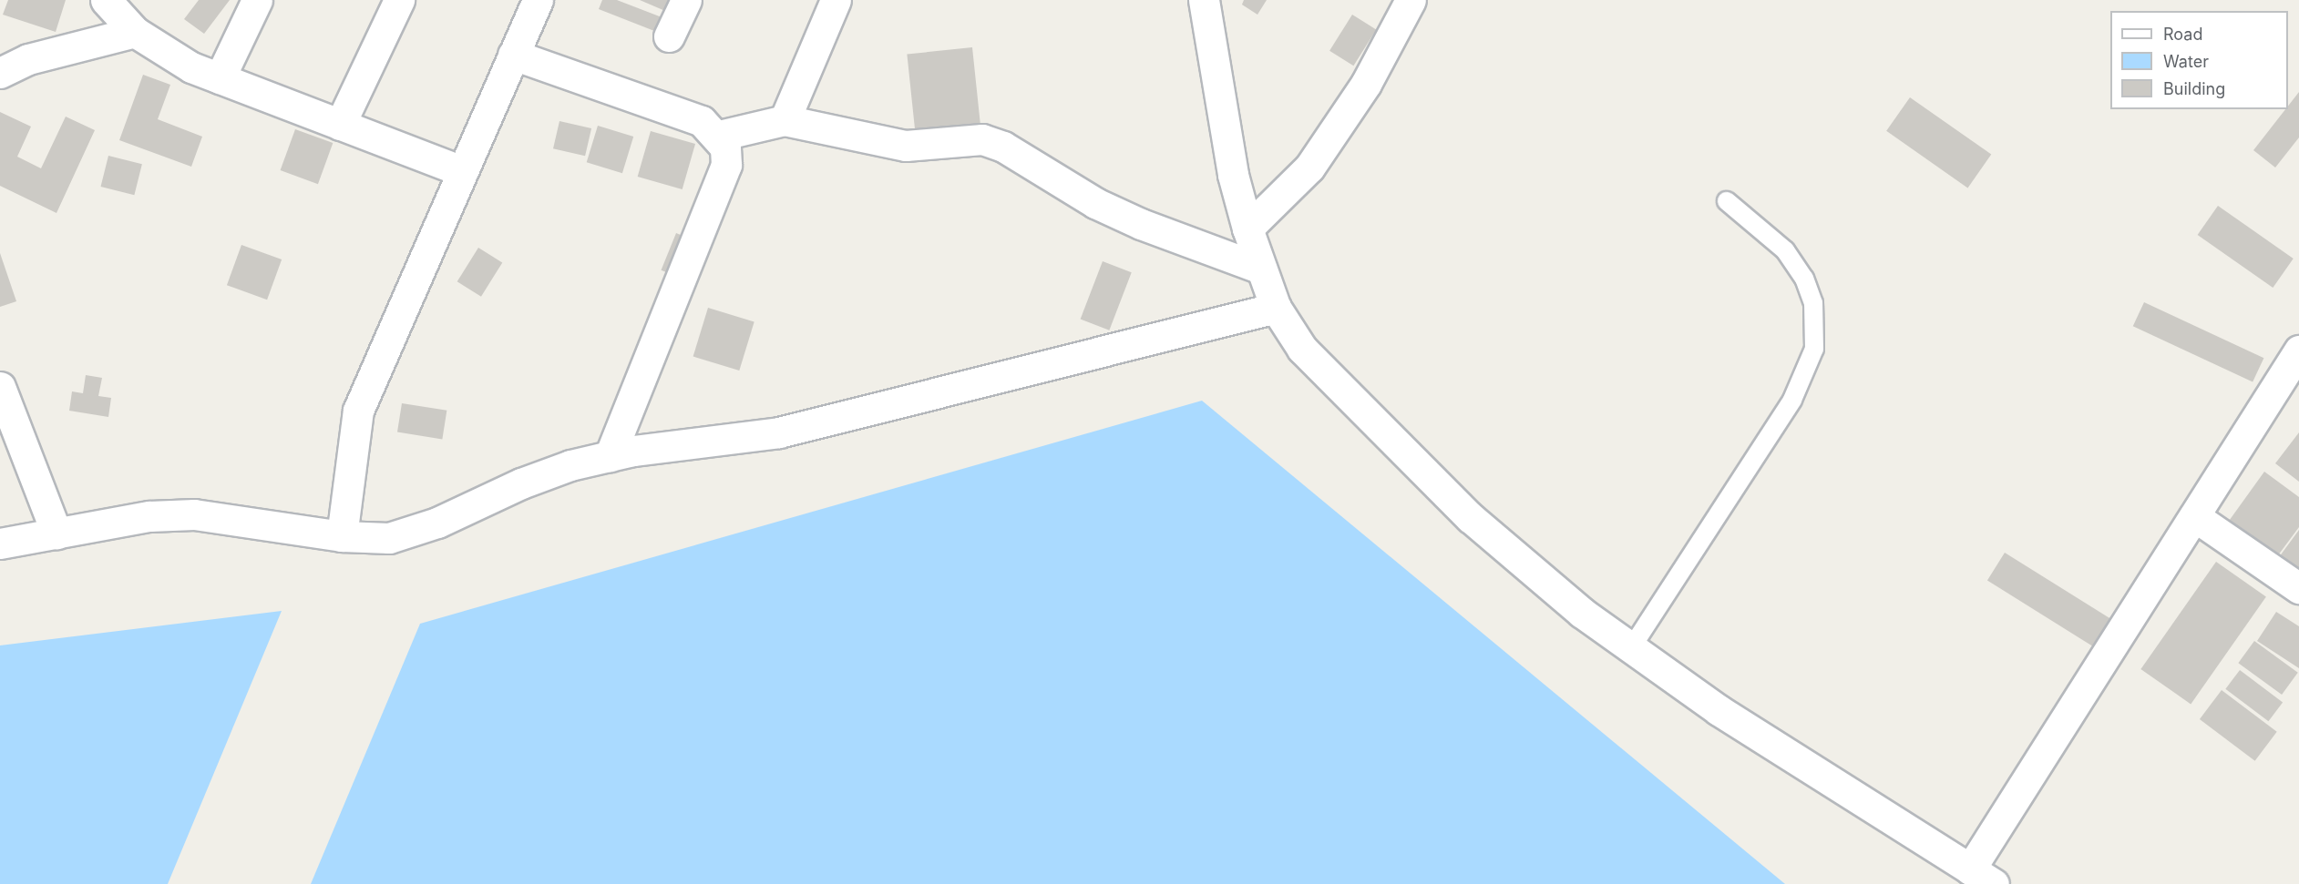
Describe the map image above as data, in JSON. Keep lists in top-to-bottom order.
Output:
{
  "legend": ["Road", "Water", "Building"]
}
